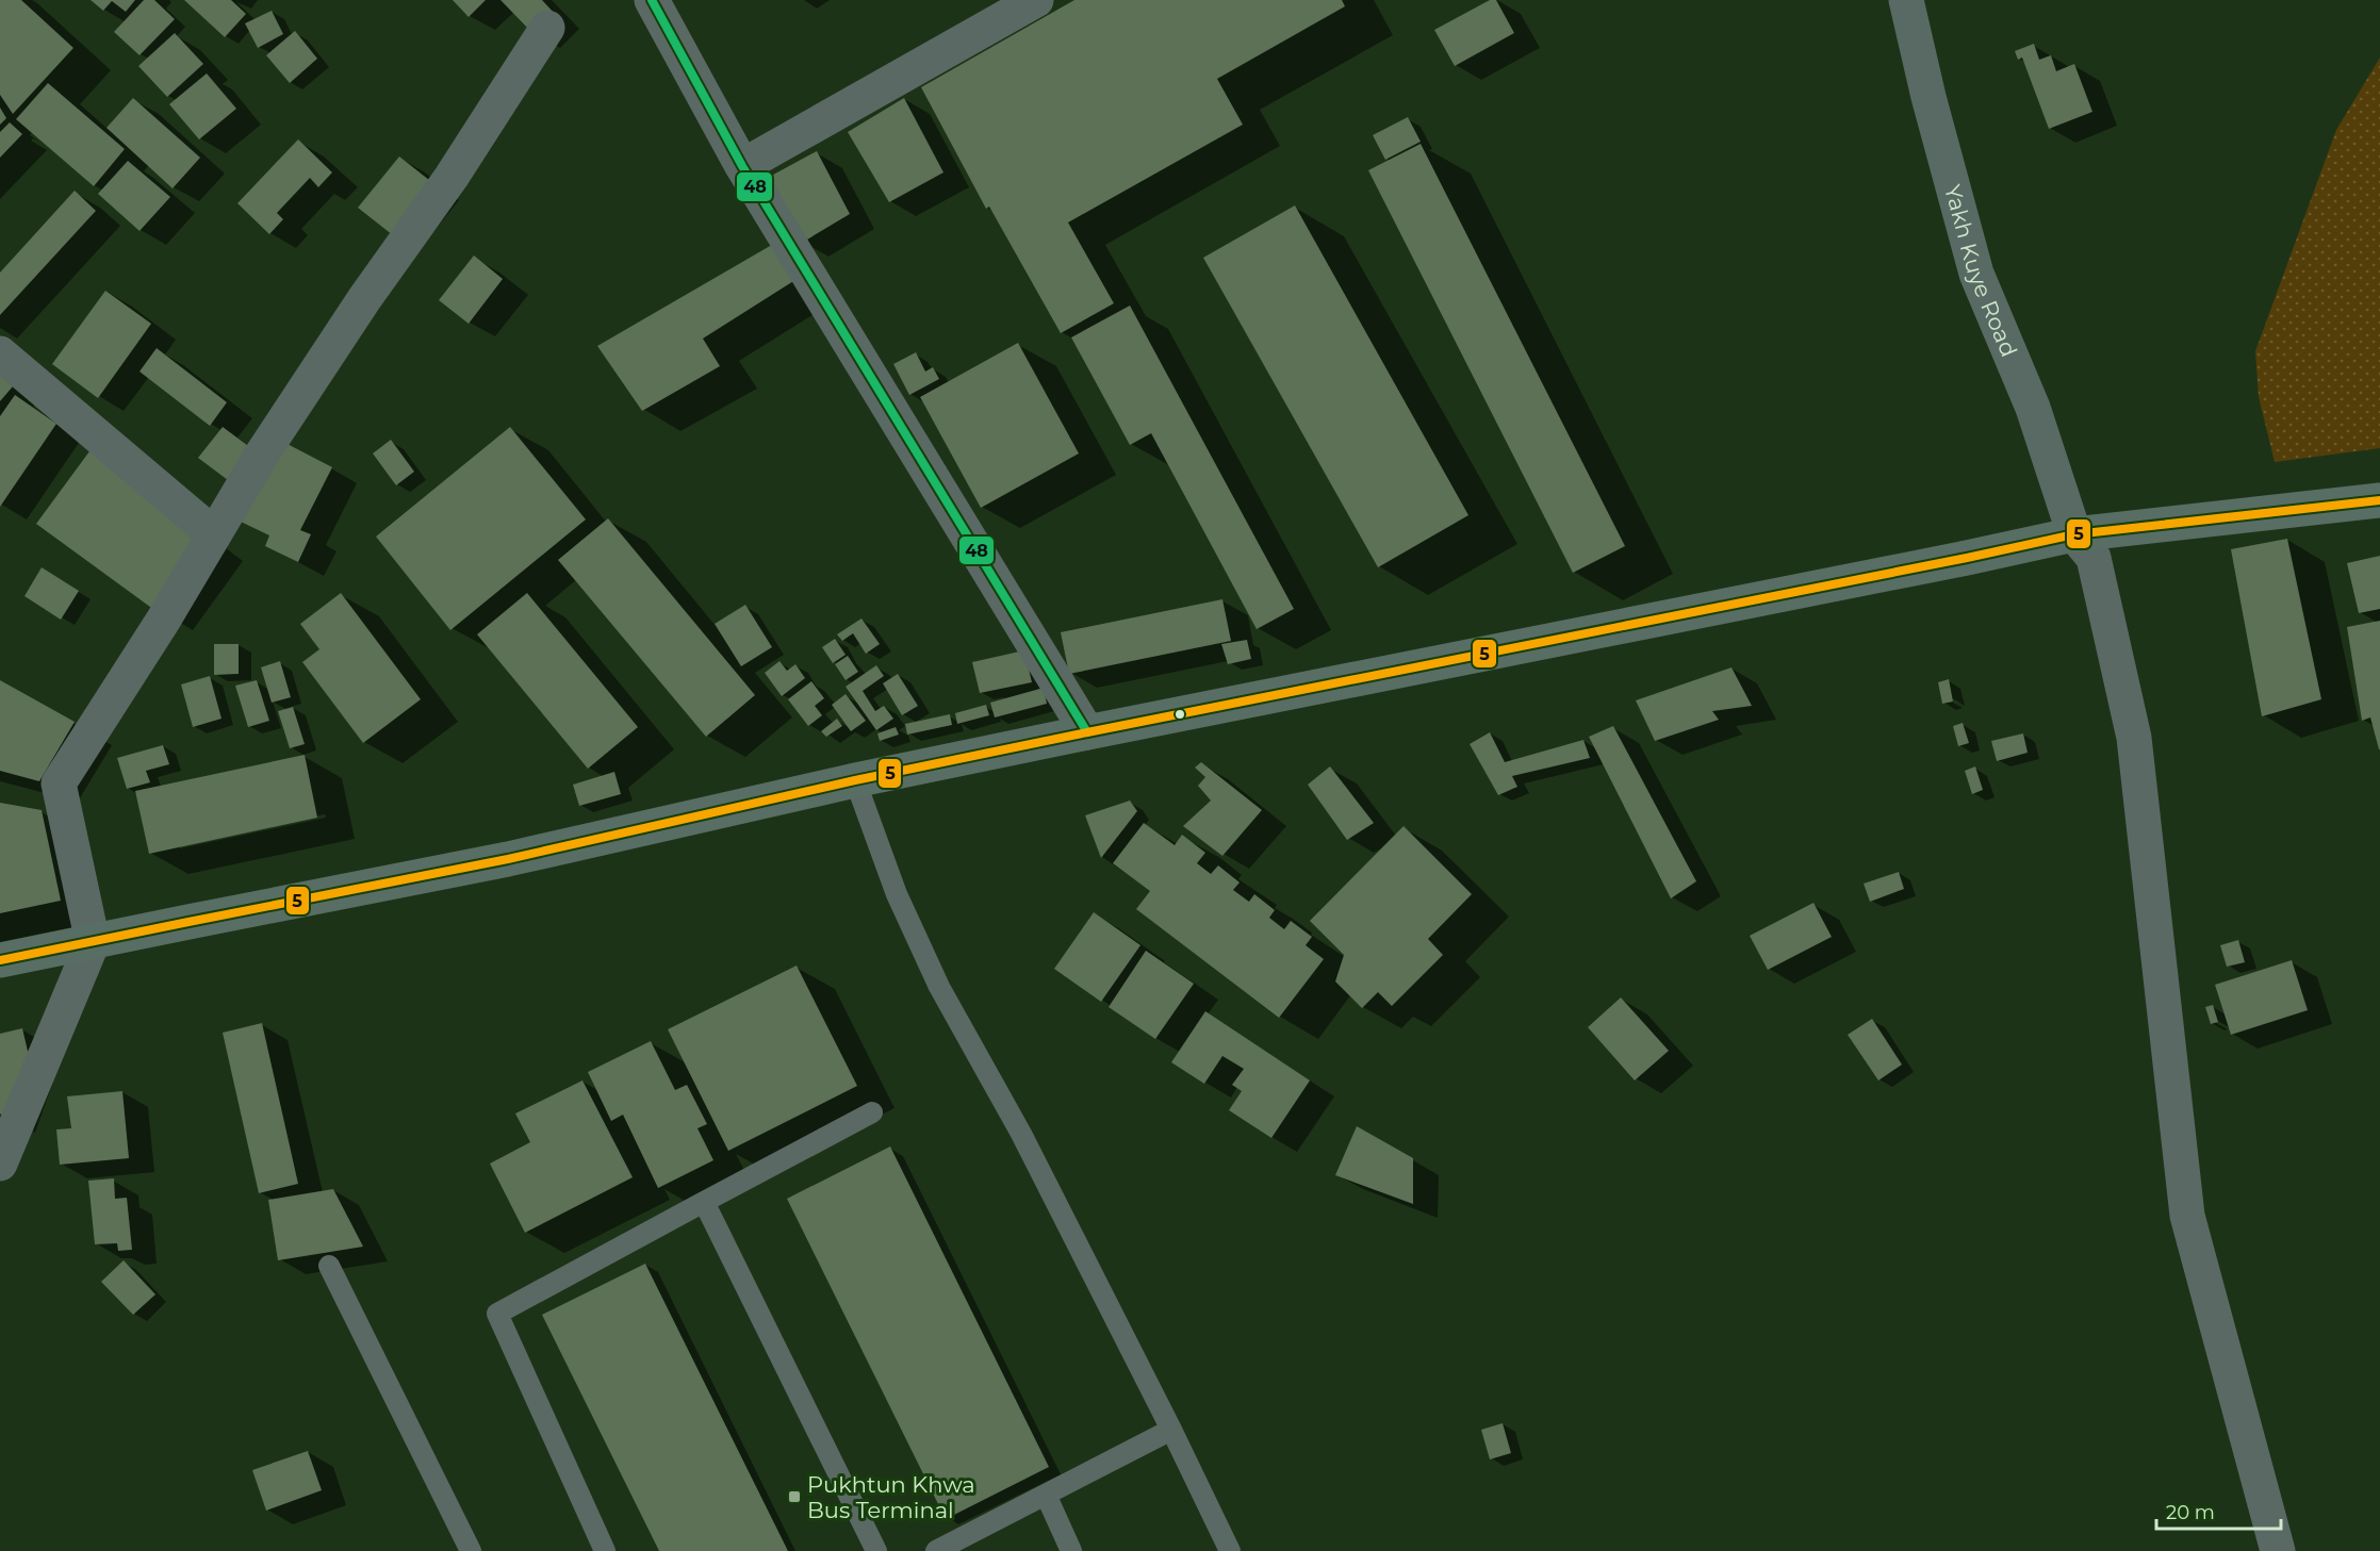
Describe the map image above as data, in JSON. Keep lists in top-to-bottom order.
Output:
{
  "streets": {
    "main road": ["Yakh Kuye Road"]
  },
  "places": {
    "transit": ["Pukhtun Khwa Bus Terminal"]
  },
  "lines": ["transit line 48", "transit line 5"],
  "scale_bar": "20 m"
}
